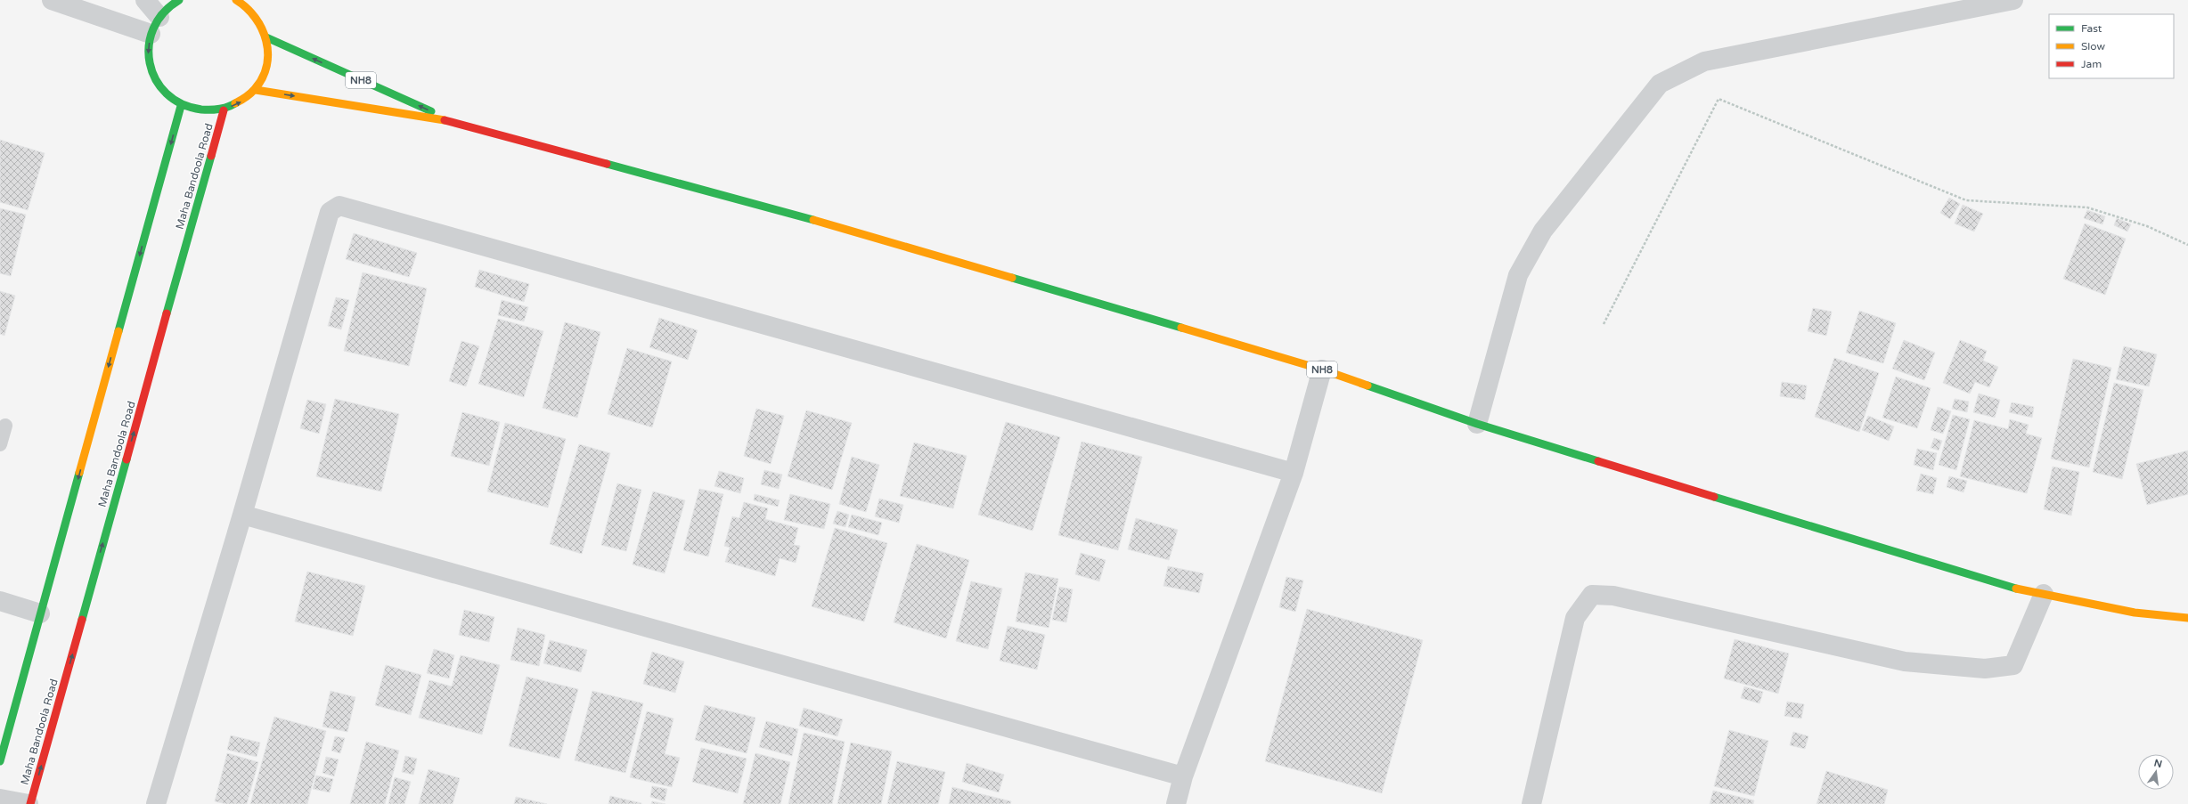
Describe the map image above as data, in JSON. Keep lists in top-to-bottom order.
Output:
{
  "streets": {
    "main road": ["NH8", "Maha Bandoola Road"]
  },
  "legend": ["Fast", "Slow", "Jam"],
  "north": "top"
}
